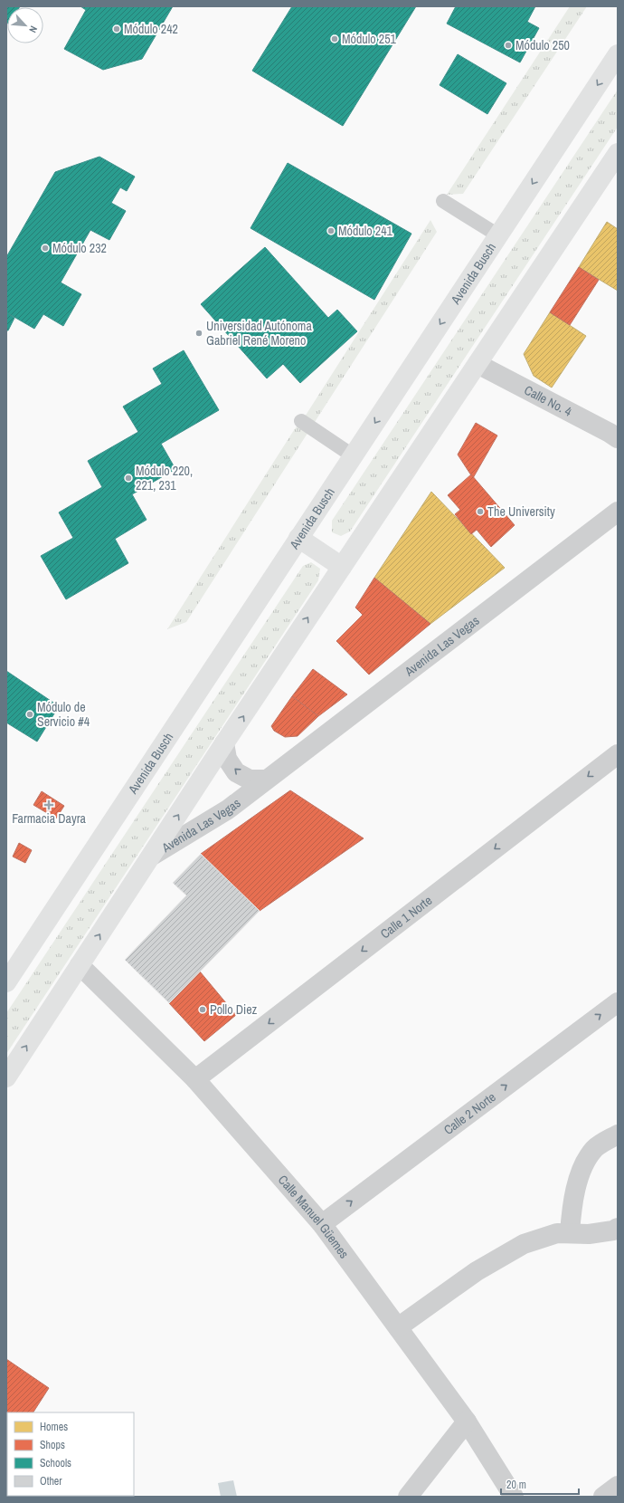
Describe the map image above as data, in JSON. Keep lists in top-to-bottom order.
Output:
{
  "streets": {
    "main road": ["Avenida Busch"],
    "street": [
      "Calle No. 4",
      "Avenida Las Vegas",
      "Calle 1 Norte",
      "Calle 2 Norte",
      "Calle Manuel Güemes"
    ]
  },
  "crossings": [
    ["Calle 1 Norte", "Calle Manuel Güemes"],
    ["Calle 2 Norte", "Calle Manuel Güemes"]
  ],
  "one_way": ["Calle 1 Norte"],
  "places": {
    "other": [
      "Módulo 242",
      "Módulo 251",
      "Módulo 250",
      "Módulo 241",
      "Módulo 232",
      "Universidad Autónoma Gabriel René Moreno",
      "Módulo 220, 221, 231",
      "The University",
      "Módulo de Servicio #4",
      "Pollo Diez"
    ],
    "health": ["Farmacia Dayra"]
  },
  "legend": [
    "Homes",
    "Shops",
    "Schools",
    "Other"
  ],
  "scale_bar": "20 m",
  "north": "bottom right"
}
